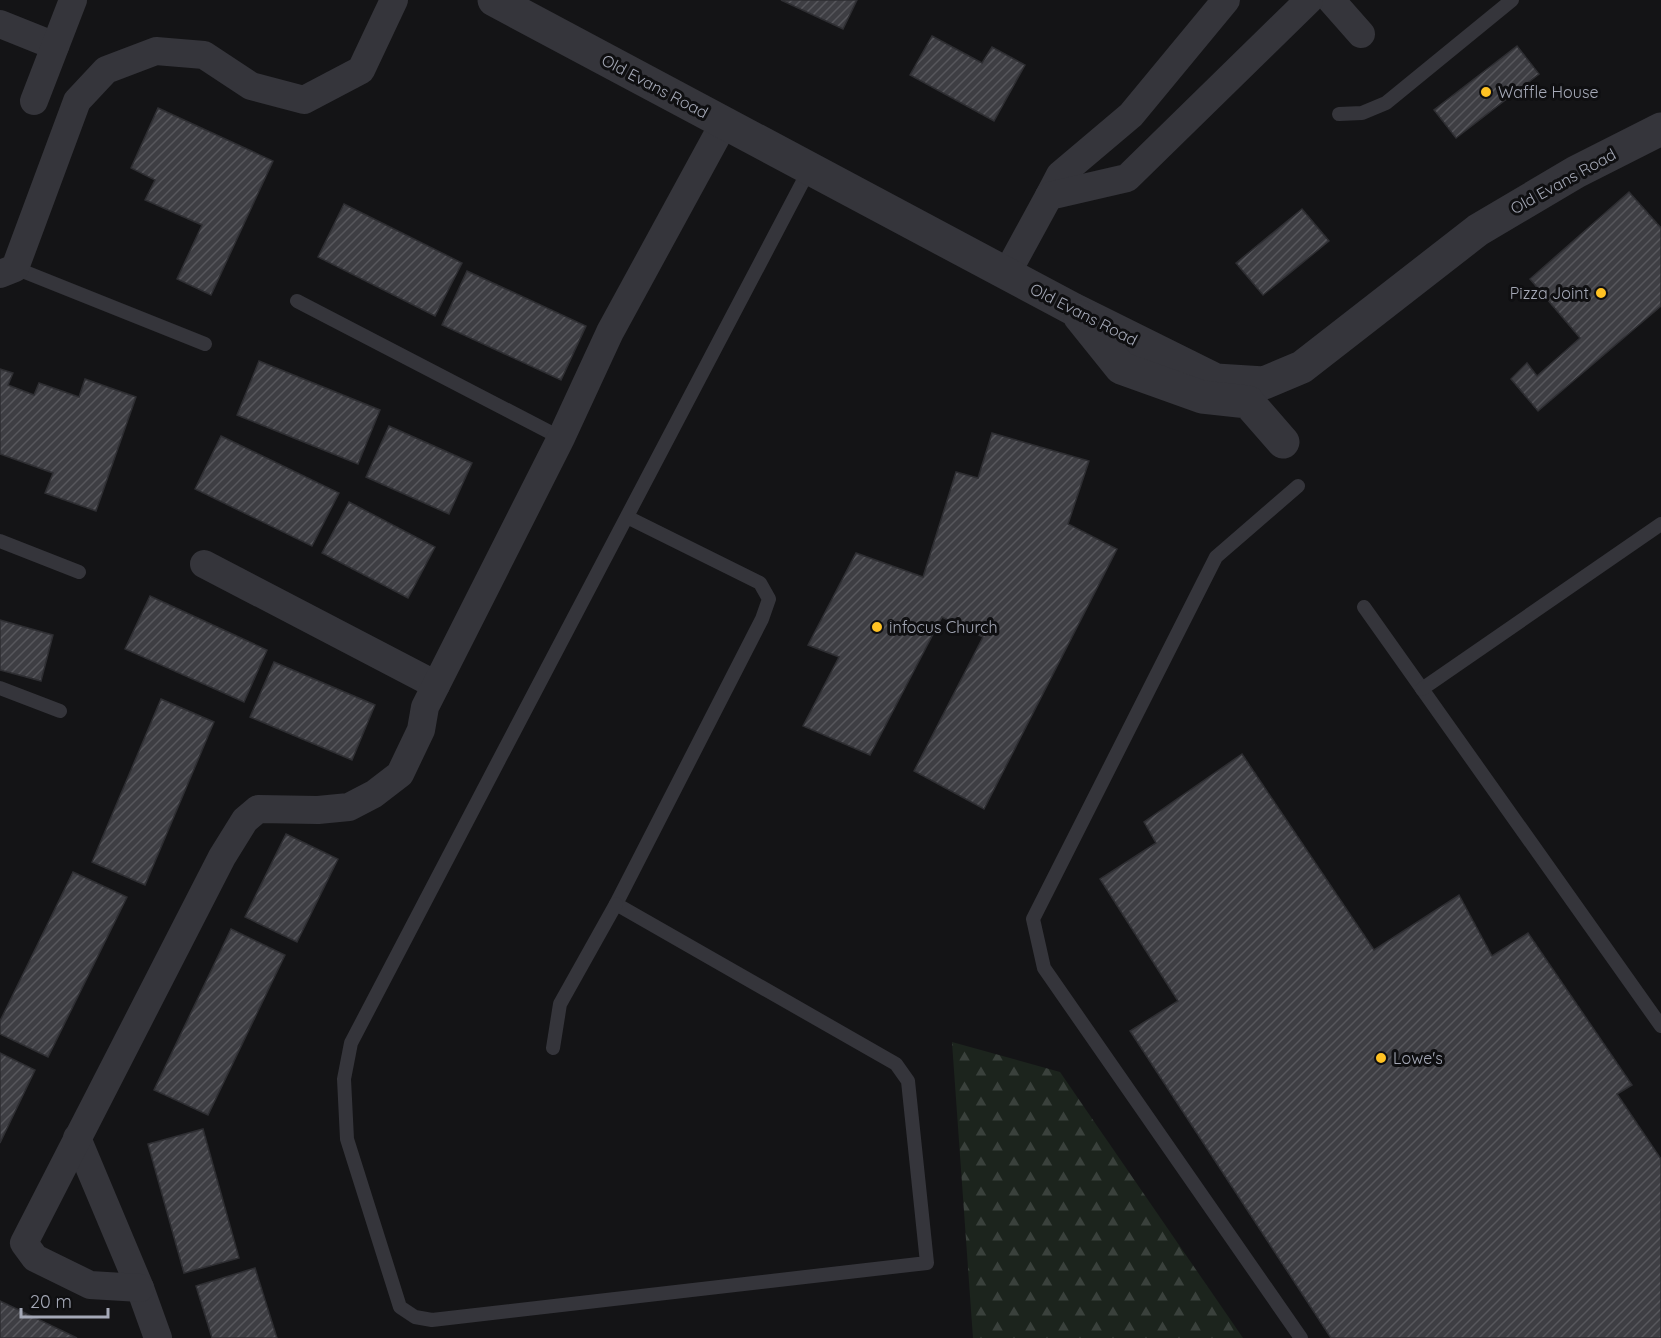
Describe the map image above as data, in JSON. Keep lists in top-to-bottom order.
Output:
{
  "streets": {
    "street": ["Old Evans Road"]
  },
  "places": [
    "Waffle House",
    "Pizza Joint",
    "infocus Church",
    "Lowe's"
  ],
  "scale_bar": "20 m"
}
